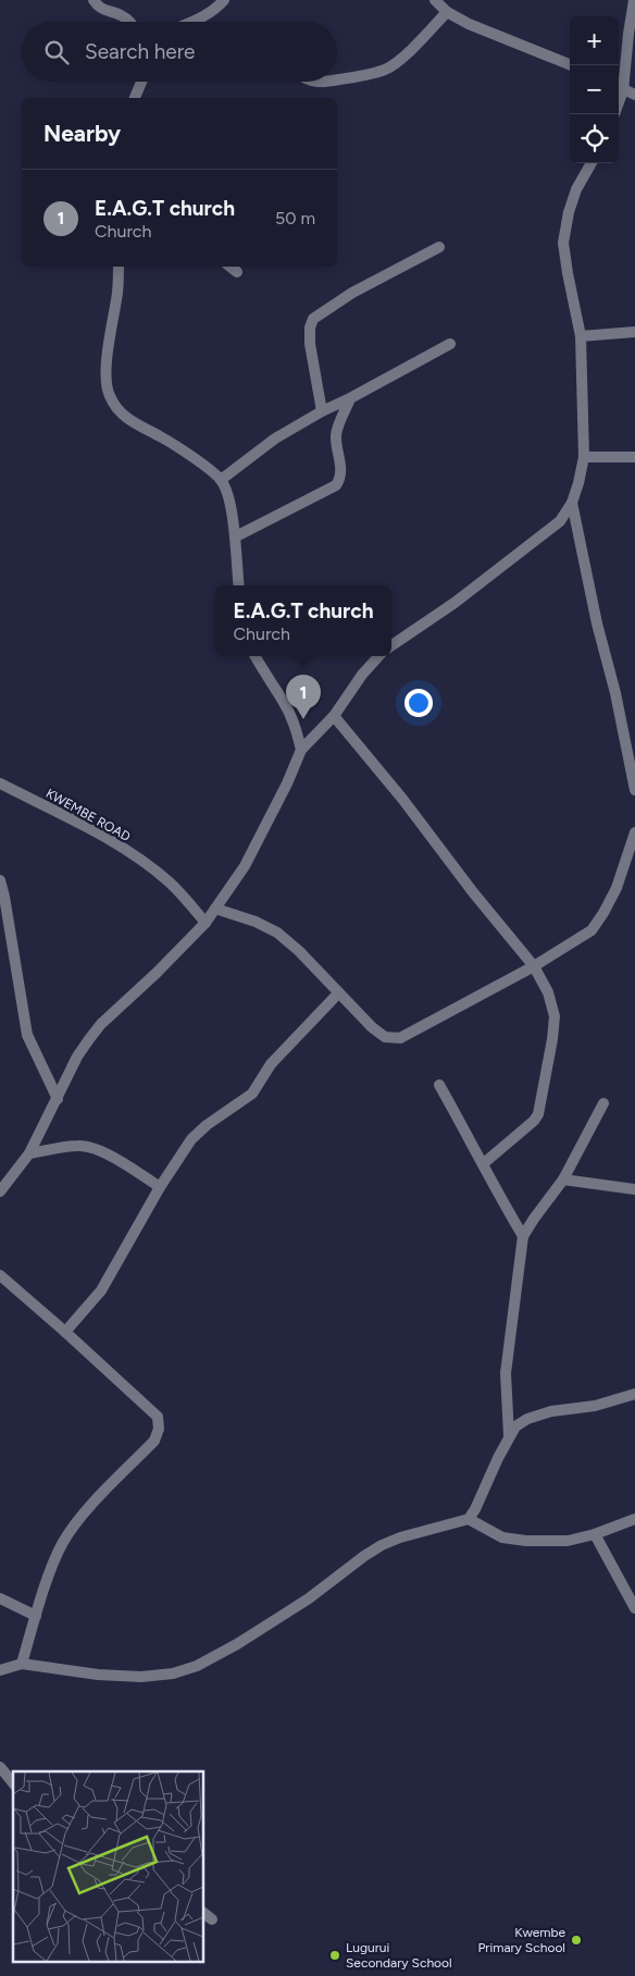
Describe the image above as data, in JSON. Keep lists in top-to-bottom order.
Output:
{
  "streets": {
    "street": ["KWEMBE ROAD"]
  },
  "places": ["Kwembe Primary School", "Lugurui Secondary School"],
  "page": {
    "map_buttons": ["+", "−"],
    "search": "Search here",
    "heading": "Nearby",
    "list": [
      {
        "mark": "1",
        "name": "E.A.G.T church",
        "note": "Church",
        "value": "50 m"
      }
    ],
    "popup": ["E.A.G.T church", "Church"],
    "pins": "1"
  }
}
